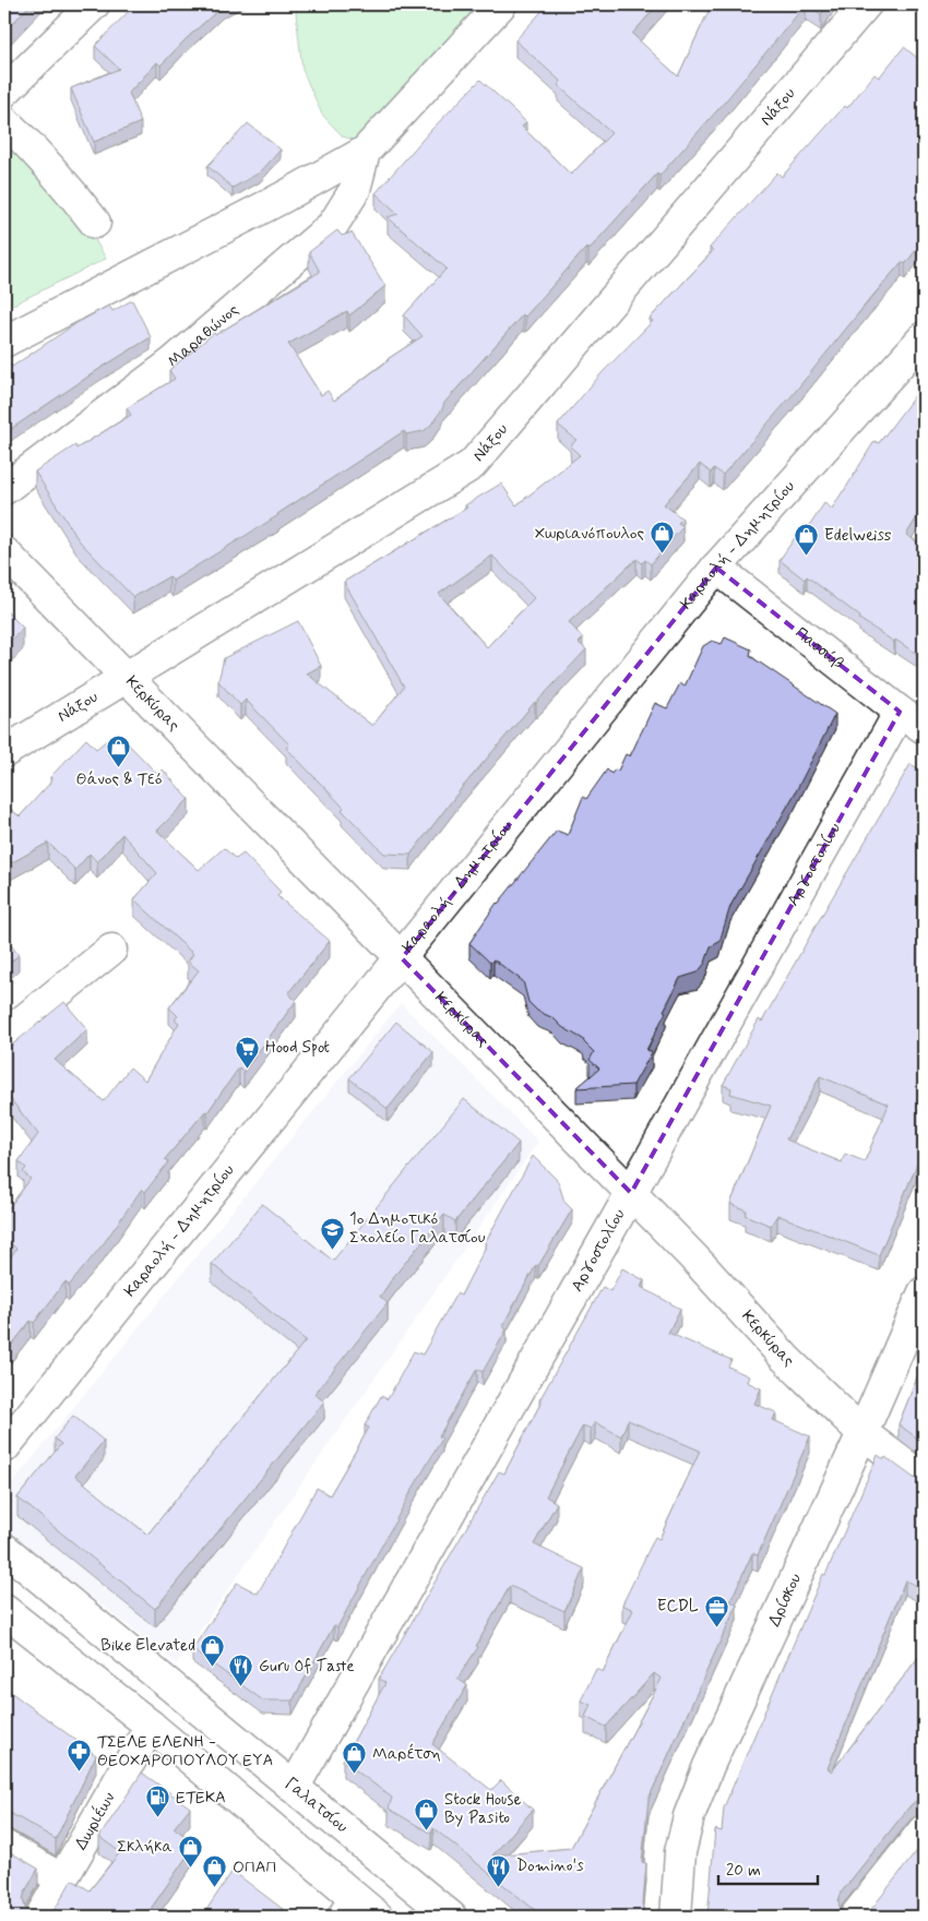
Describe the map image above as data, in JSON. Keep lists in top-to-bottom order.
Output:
{
  "streets": {
    "street": [
      "Νάξου",
      "Μαραθώνος",
      "Καραολή - Δημητρίου",
      "Πασσώβ",
      "Κερκύρας",
      "Αργοστολίου",
      "Δρίσκου",
      "Γαλατσίου",
      "Δωριέων"
    ]
  },
  "crossings": [
    ["Νάξου", "Κερκύρας"],
    ["Καραολή - Δημητρίου", "Πασσώβ"],
    ["Καραολή - Δημητρίου", "Κερκύρας"],
    ["Πασσώβ", "Αργοστολίου"],
    ["Κερκύρας", "Αργοστολίου"],
    ["Κερκύρας", "Δρίσκου"],
    ["Αργοστολίου", "Γαλατσίου"]
  ],
  "places": {
    "shop": [
      "Χωριανόπουλος",
      "Edelweiss",
      "Θάνος & Τεό",
      "Bike Elevated",
      "Μαρέτση",
      "Stock House By Pasito",
      "Σκλήκα",
      "ΟΠΑΠ"
    ],
    "supermarket": ["Hood Spot"],
    "school or university": ["1ο Δημοτικό Σχολείο Γαλατσίου"],
    "office": ["ECDL"],
    "restaurant": ["Guru Of Taste", "Domino's"],
    "pharmacy": ["ΤΣΕΛΕ ΕΛΕΝΗ - ΘΕΟΧΑΡΟΠΟΥΛΟΥ ΕΥΑ"],
    "fuel station": ["ΕΤΕΚΑ"]
  },
  "scale_bar": "20 m"
}
